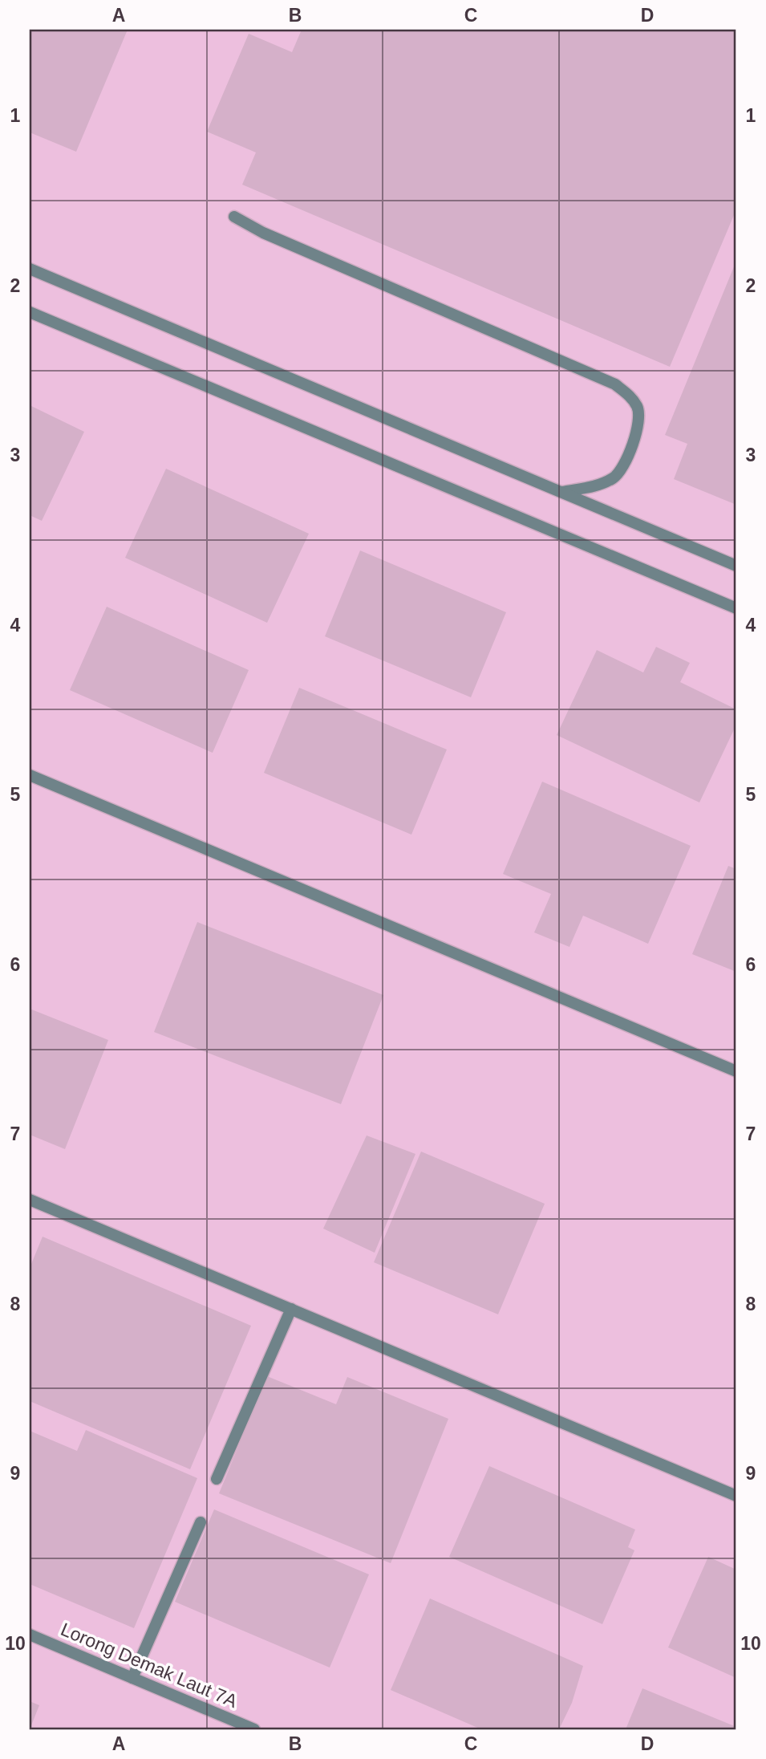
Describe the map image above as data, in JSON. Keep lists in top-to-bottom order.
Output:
{
  "streets": {
    "street": ["Lorong Demak Laut 7A"]
  },
  "grid": {
    "columns": [
      "A",
      "B",
      "C",
      "D"
    ],
    "rows": [
      "1",
      "2",
      "3",
      "4",
      "5",
      "6",
      "7",
      "8",
      "9",
      "10"
    ]
  }
}
